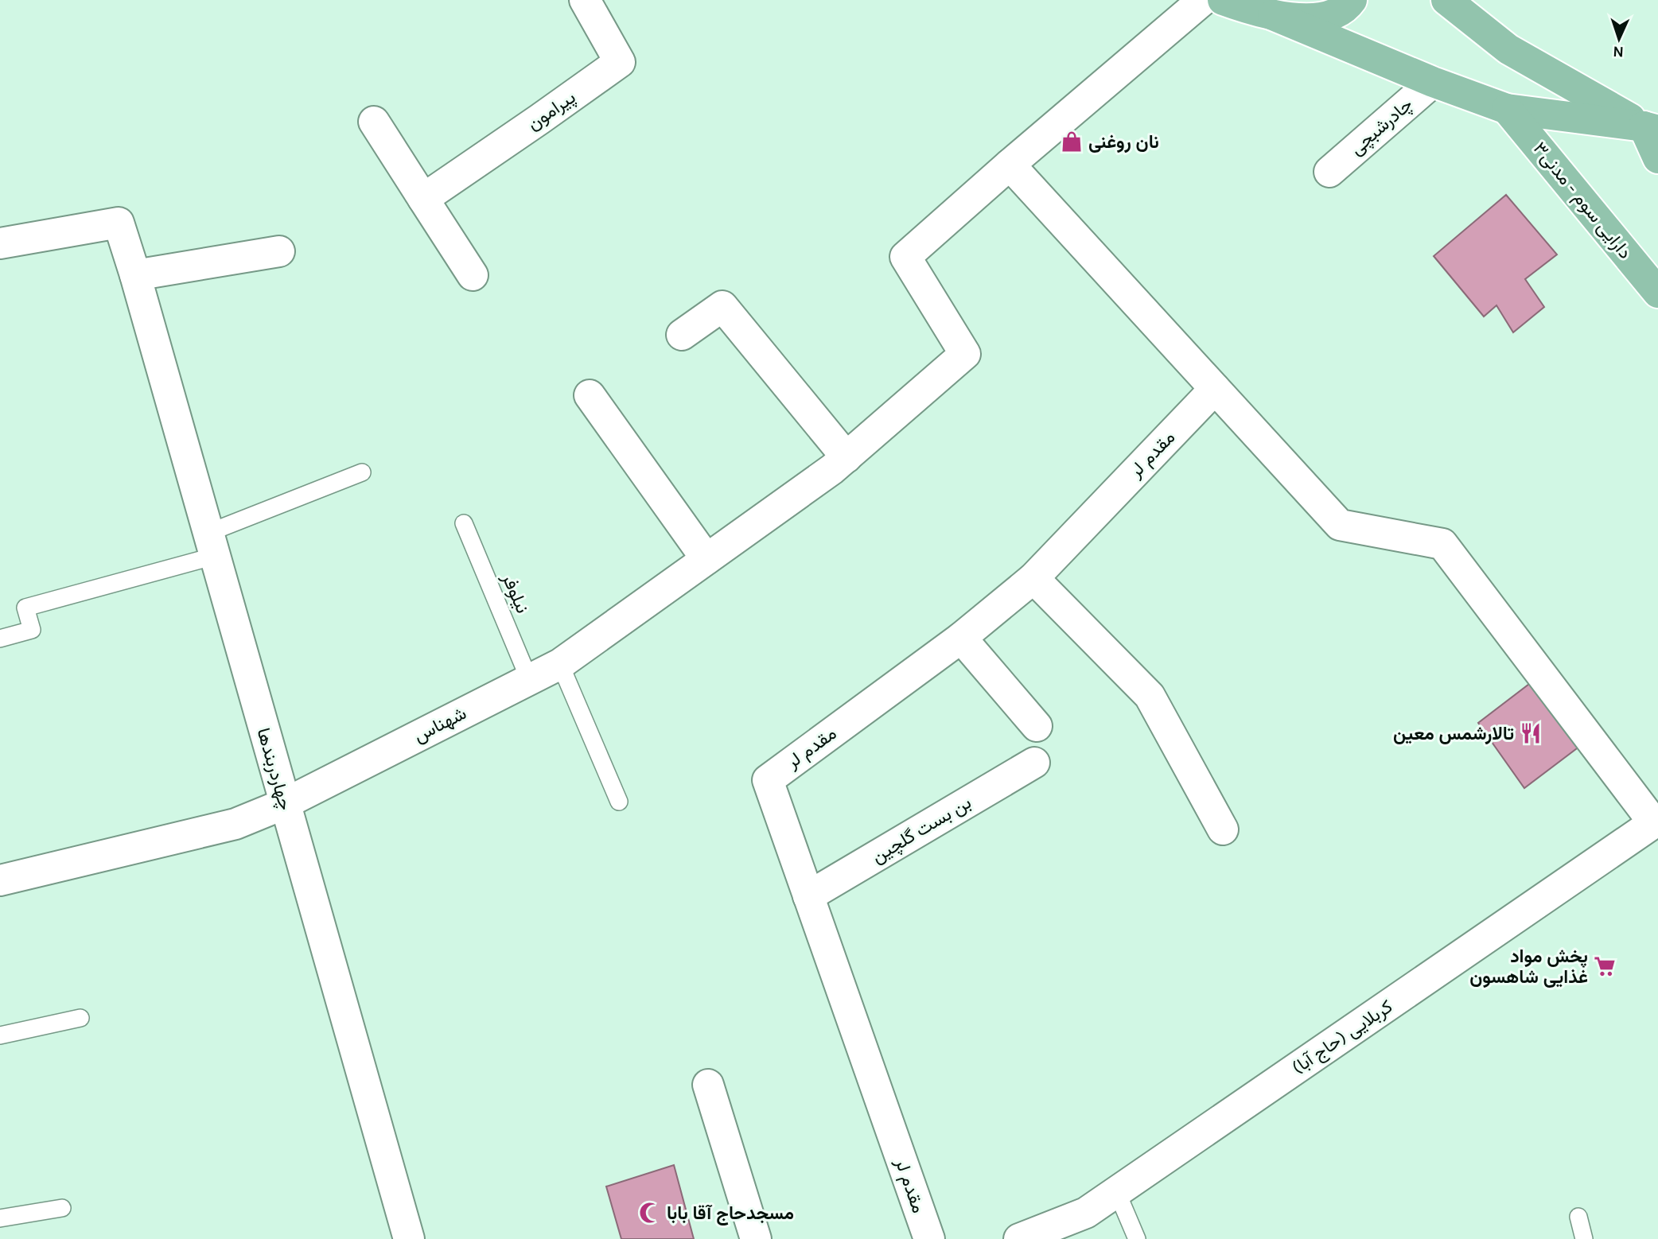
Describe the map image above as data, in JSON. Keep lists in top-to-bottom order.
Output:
{
  "streets": {
    "main road": ["دارایی سوم - مدنی۳"],
    "street": [
      "پیرامون",
      "چادرشبچی",
      "مقدم لر",
      "شهناس",
      "چهاردربندها",
      "بن بست گلچین",
      "کربلایی (حاج آبا)"
    ],
    "lane": ["نیلوفر"]
  },
  "crossings": [
    ["مقدم لر", "بن بست گلچین"],
    ["نیلوفر", "شهناس"],
    ["شهناس", "چهاردربندها"]
  ],
  "places": {
    "shop": ["نان روغنی"],
    "restaurant": ["تالارشمس معین"],
    "supermarket": ["پخش مواد غذایی شاهسون"],
    "mosque": ["مسجدحاج آقا بابا"]
  },
  "north": "bottom"
}
